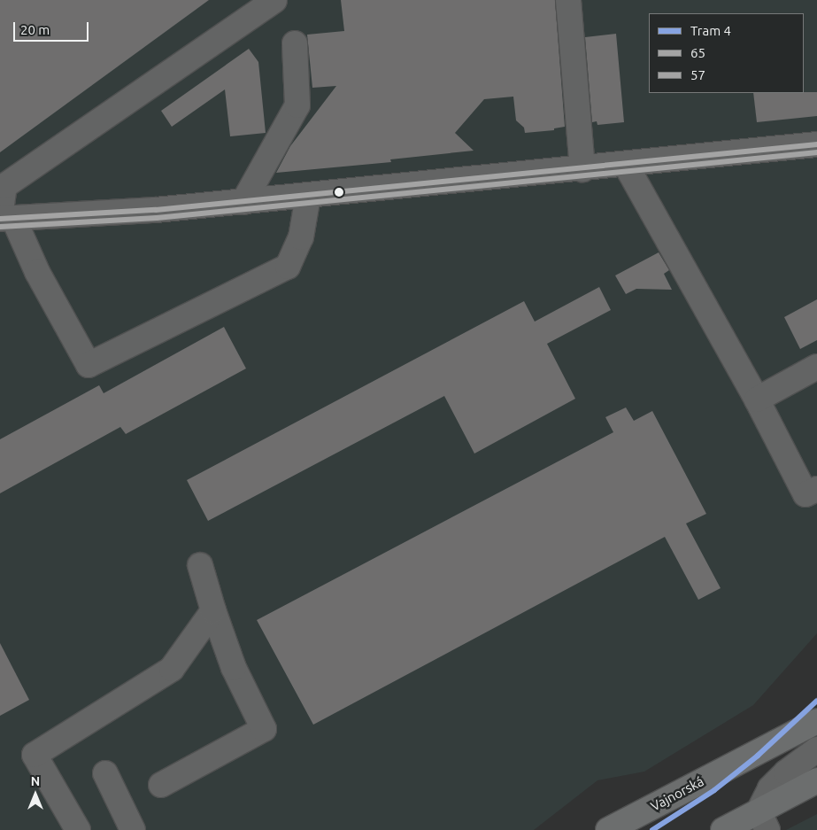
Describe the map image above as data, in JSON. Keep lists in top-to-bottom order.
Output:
{
  "streets": {
    "main road": ["Vajnorská"]
  },
  "lines": ["transit line 65", "transit line 57", "tram line 4"],
  "legend": ["Tram 4", "65", "57"],
  "scale_bar": "20 m",
  "north": "top"
}
